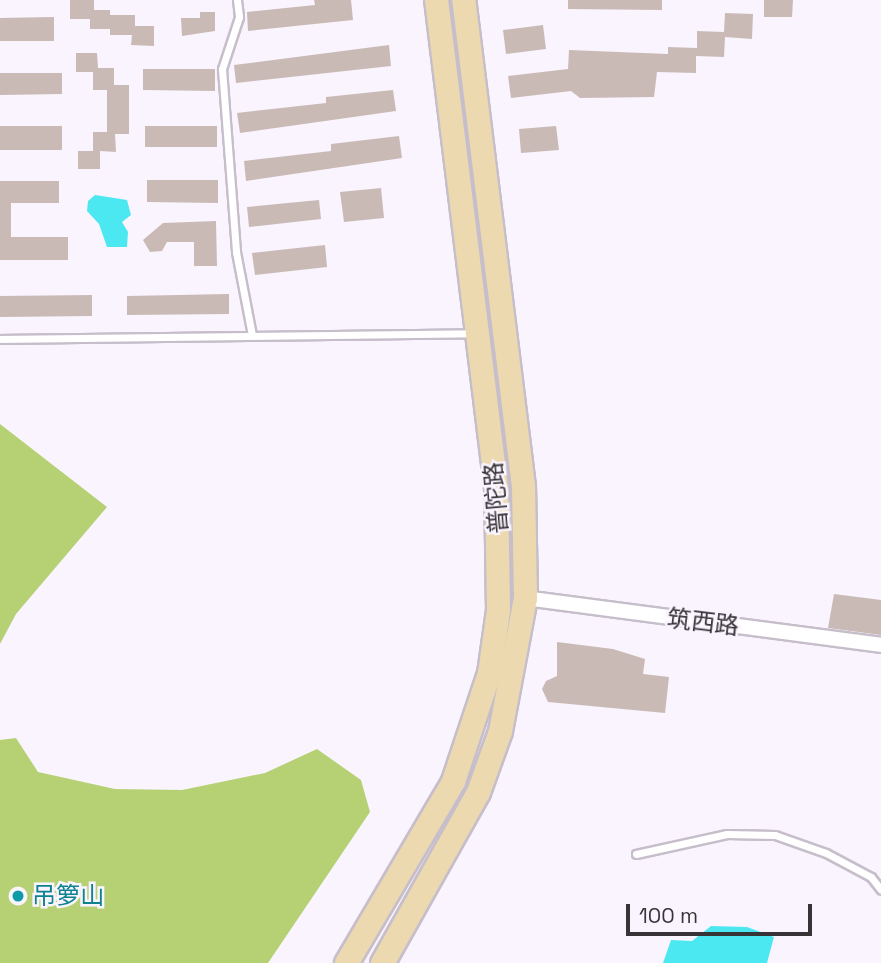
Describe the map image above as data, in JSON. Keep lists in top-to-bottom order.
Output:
{
  "streets": {
    "main road": ["普陀路"],
    "street": ["筑西路"]
  },
  "crossings": [
    ["普陀路", "筑西路"]
  ],
  "places": ["吊箩山"],
  "scale_bar": "100 m"
}
